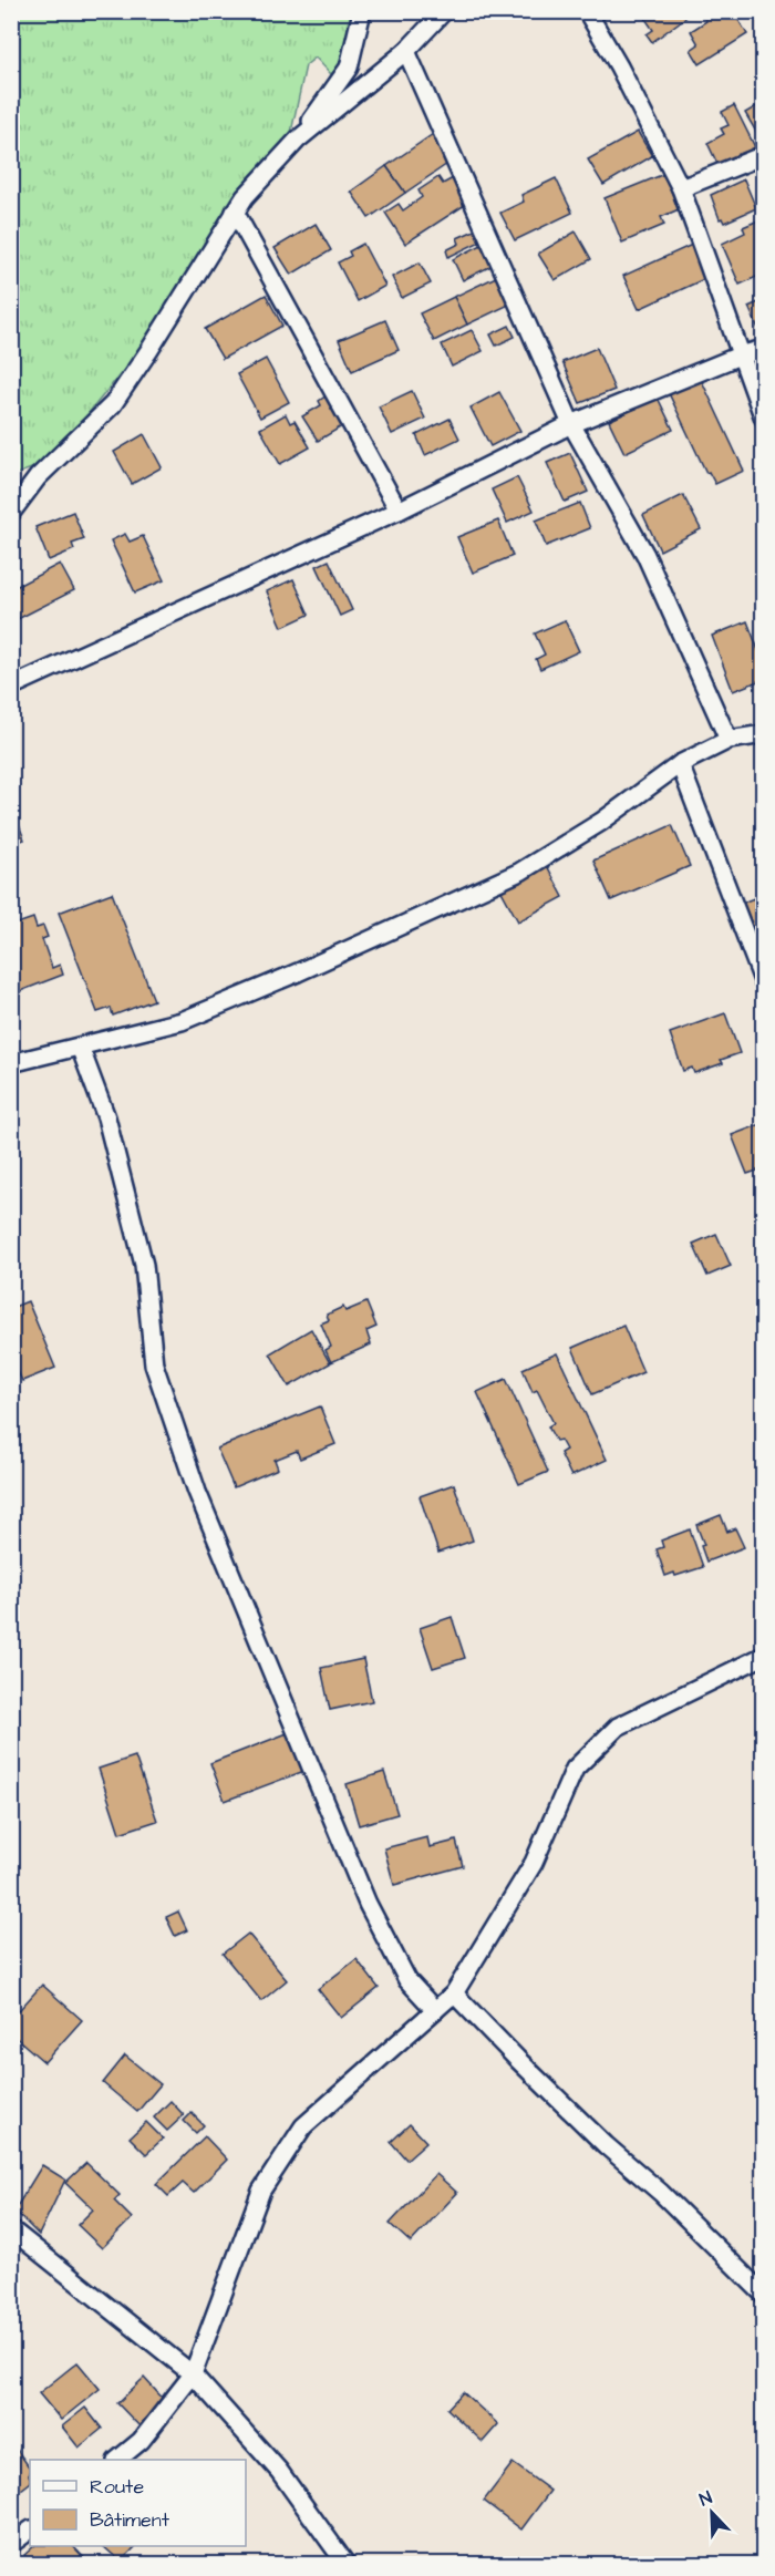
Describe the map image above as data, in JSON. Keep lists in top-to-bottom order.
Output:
{
  "legend": ["Route", "Bâtiment"],
  "north": "top left"
}
